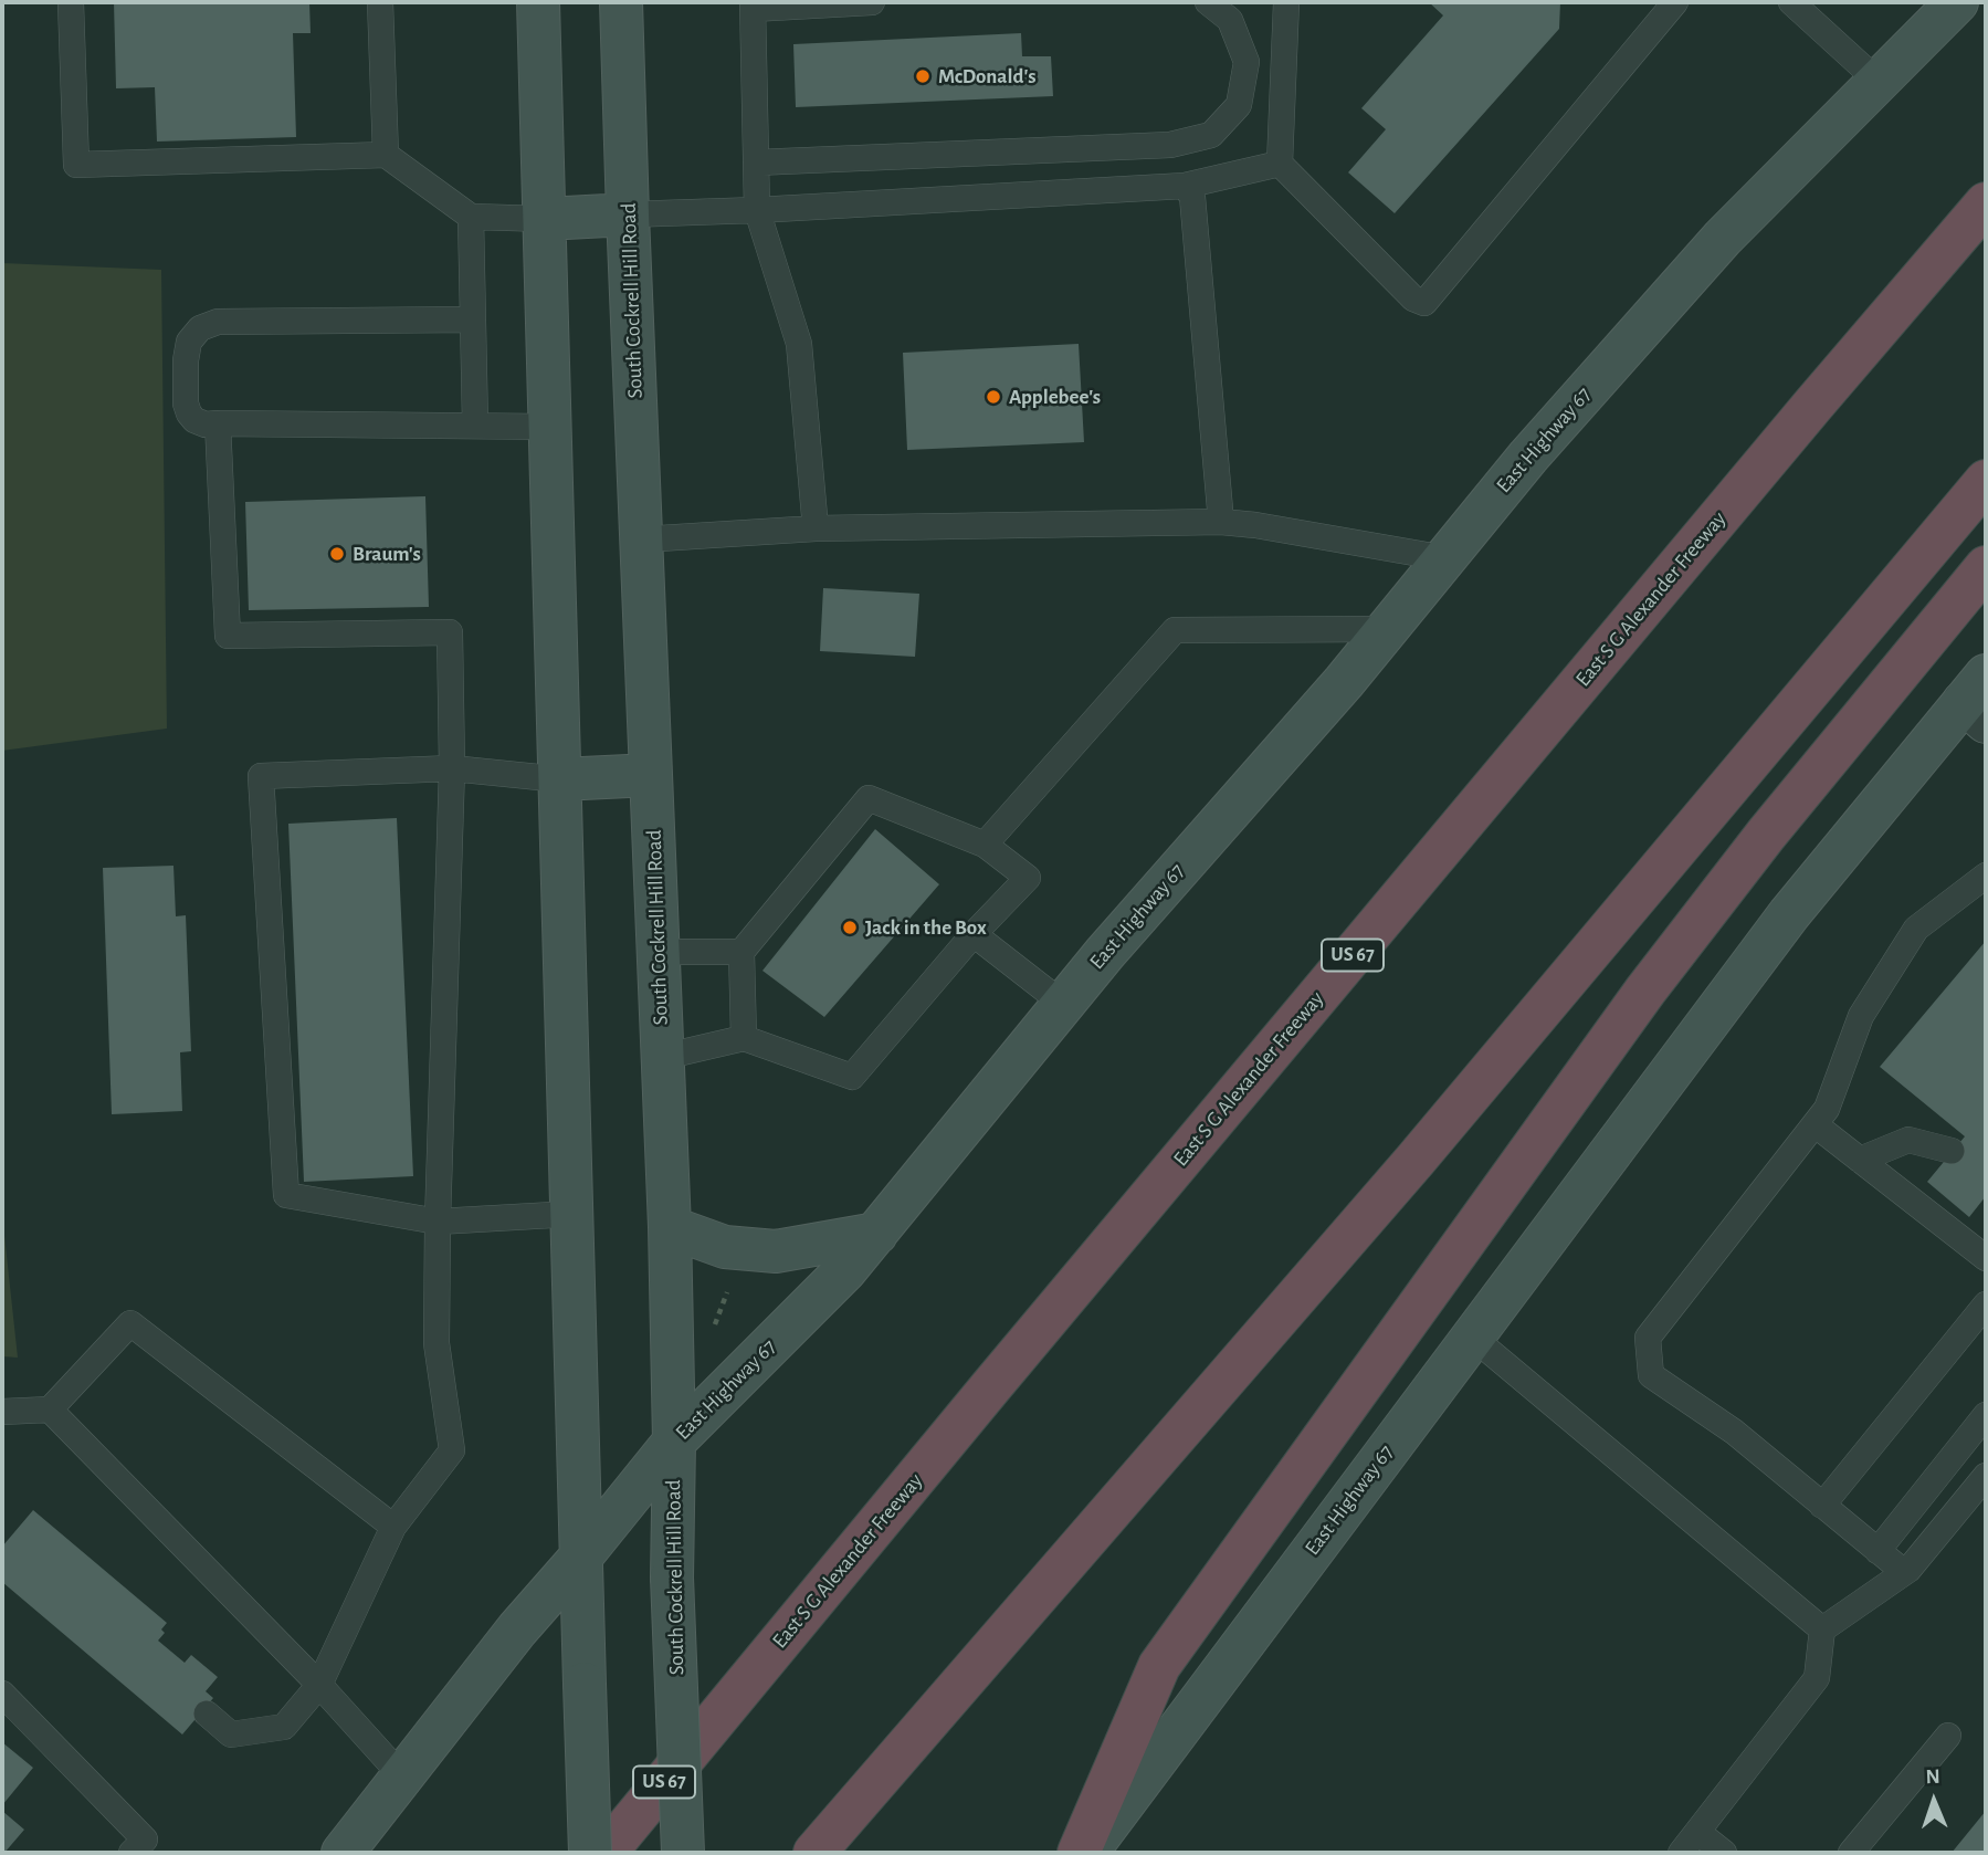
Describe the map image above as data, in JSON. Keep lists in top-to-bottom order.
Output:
{
  "streets": {
    "highway": ["East S G Alexander Freeway", "US 67"],
    "main road": ["South Cockrell Hill Road", "East Highway 67"]
  },
  "crossings": [
    ["South Cockrell Hill Road", "East Highway 67"]
  ],
  "places": [
    "McDonald's",
    "Applebee's",
    "Braum's",
    "Jack in the Box"
  ],
  "north": "top"
}
